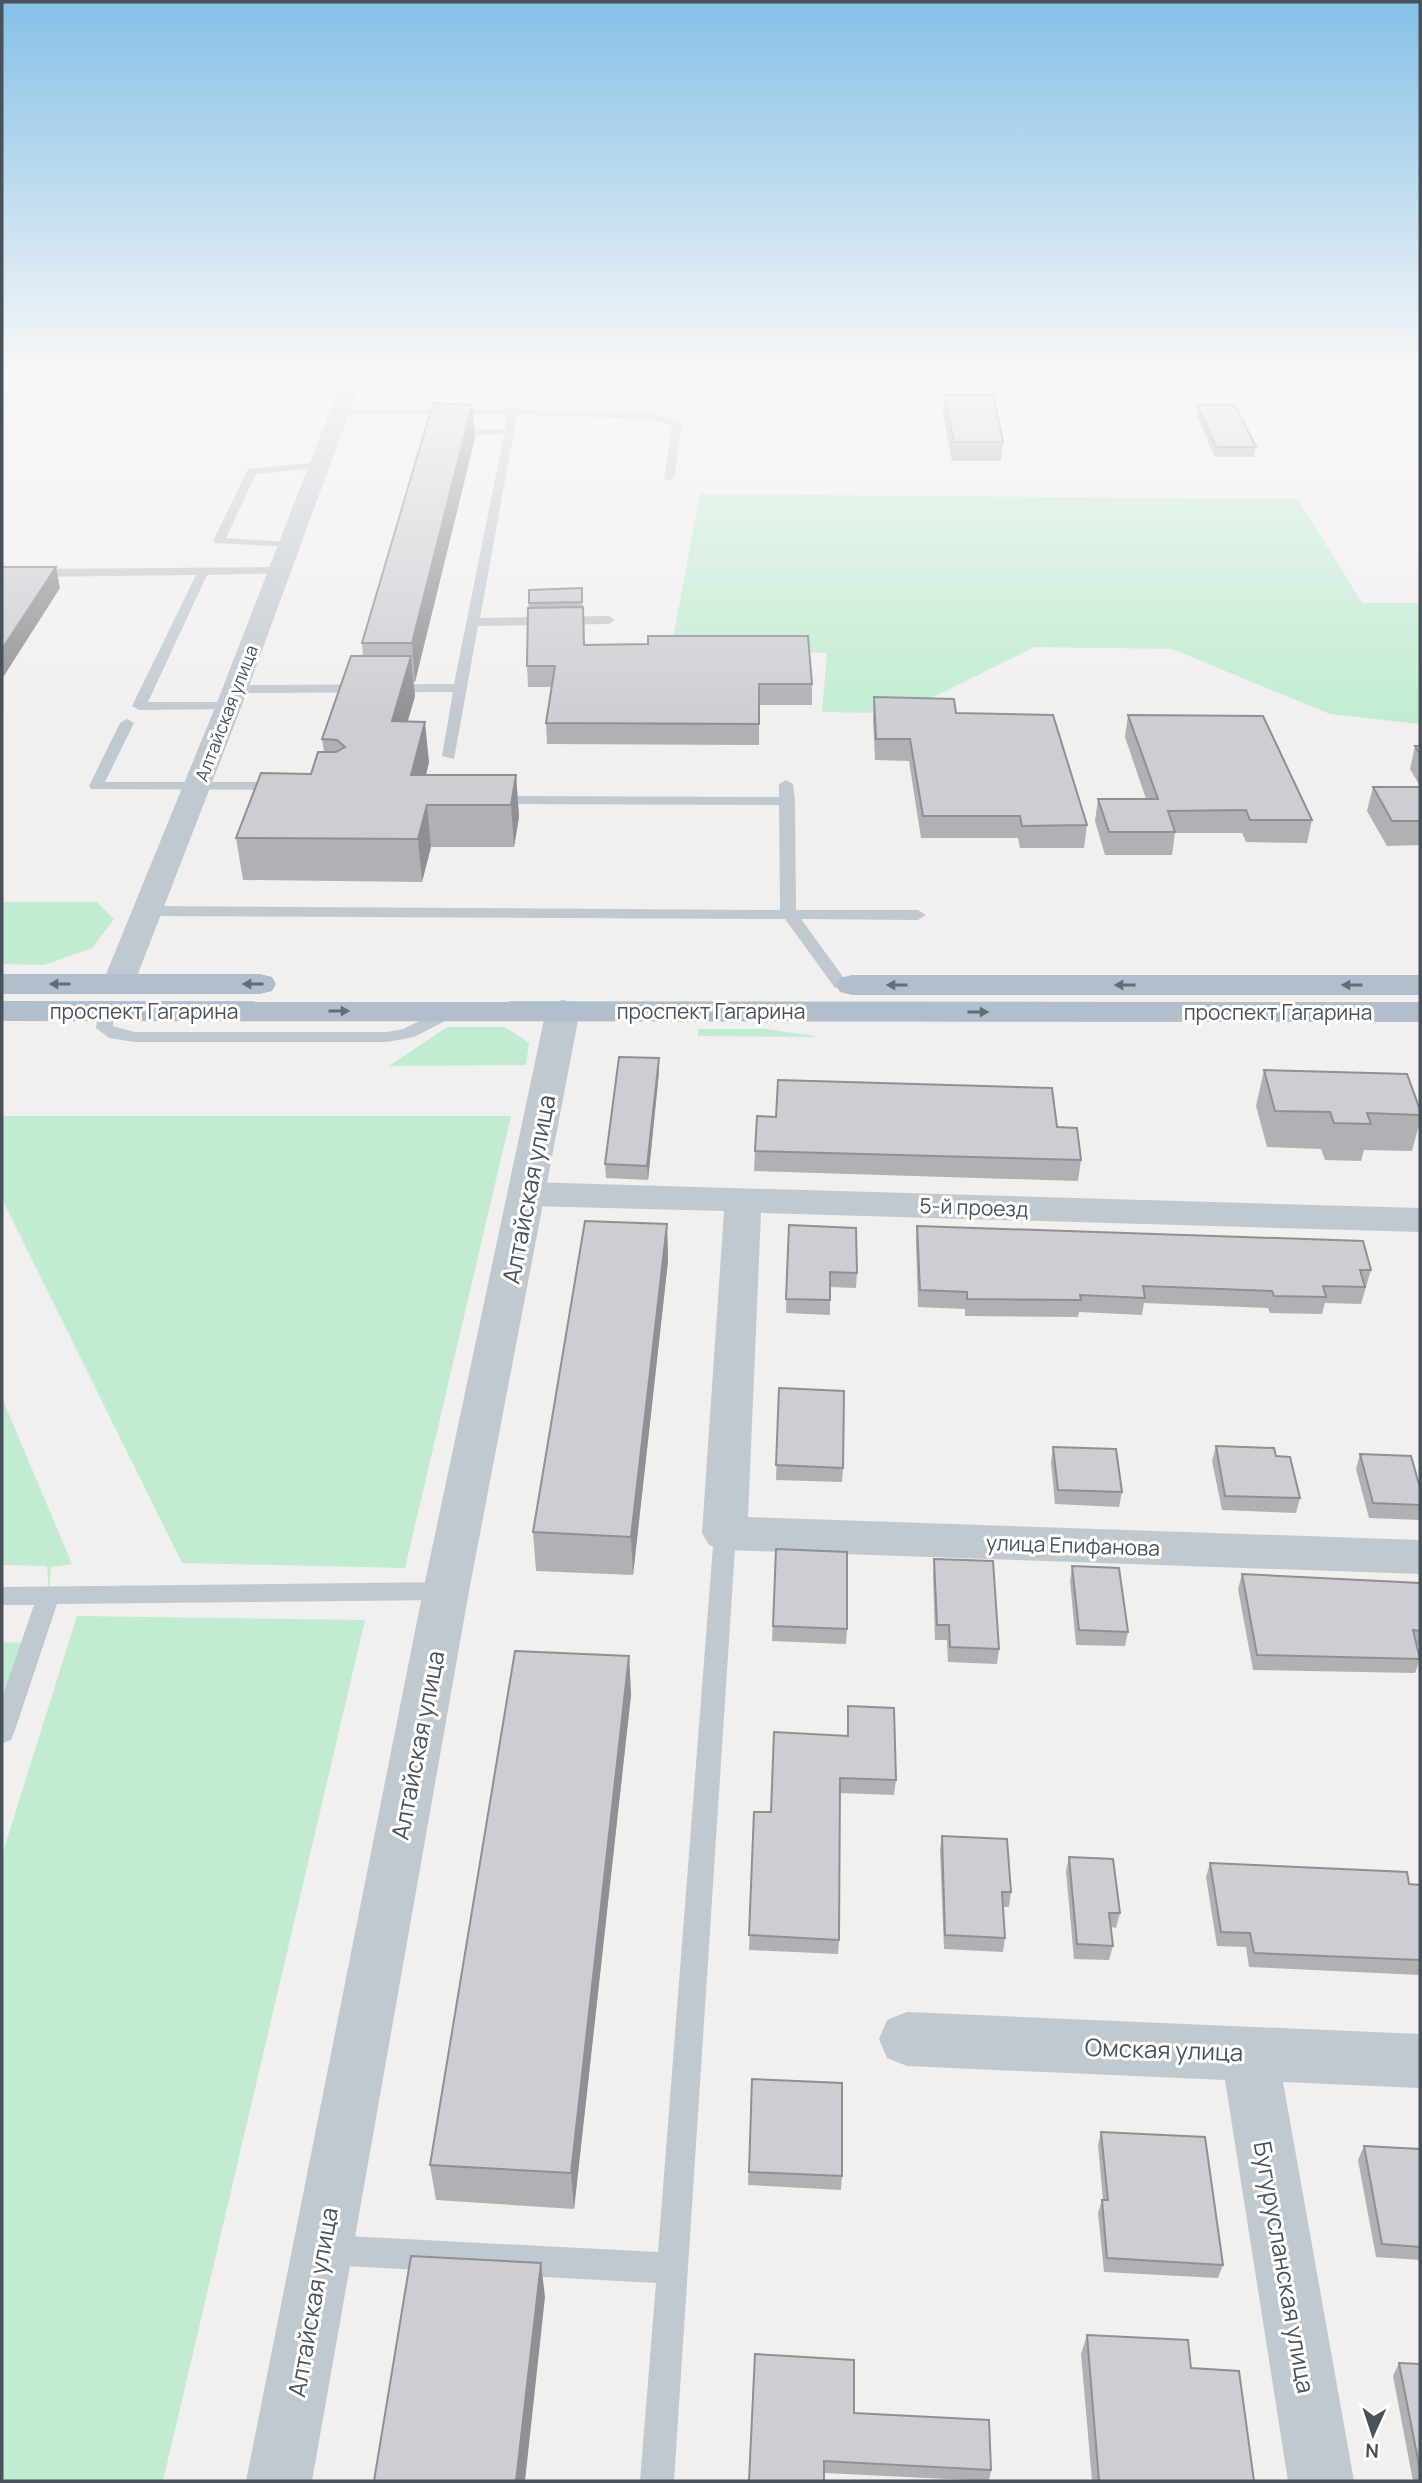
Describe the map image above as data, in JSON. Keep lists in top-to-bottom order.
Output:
{
  "streets": {
    "main road": ["проспект Гагарина"],
    "street": [
      "Алтайская улица",
      "5-й проезд",
      "улица Епифанова",
      "Омская улица",
      "Бугурусланская улица"
    ]
  },
  "crossings": [
    ["Алтайская улица", "проспект Гагарина"],
    ["Алтайская улица", "5-й проезд"],
    ["Омская улица", "Бугурусланская улица"]
  ],
  "north": "bottom"
}
